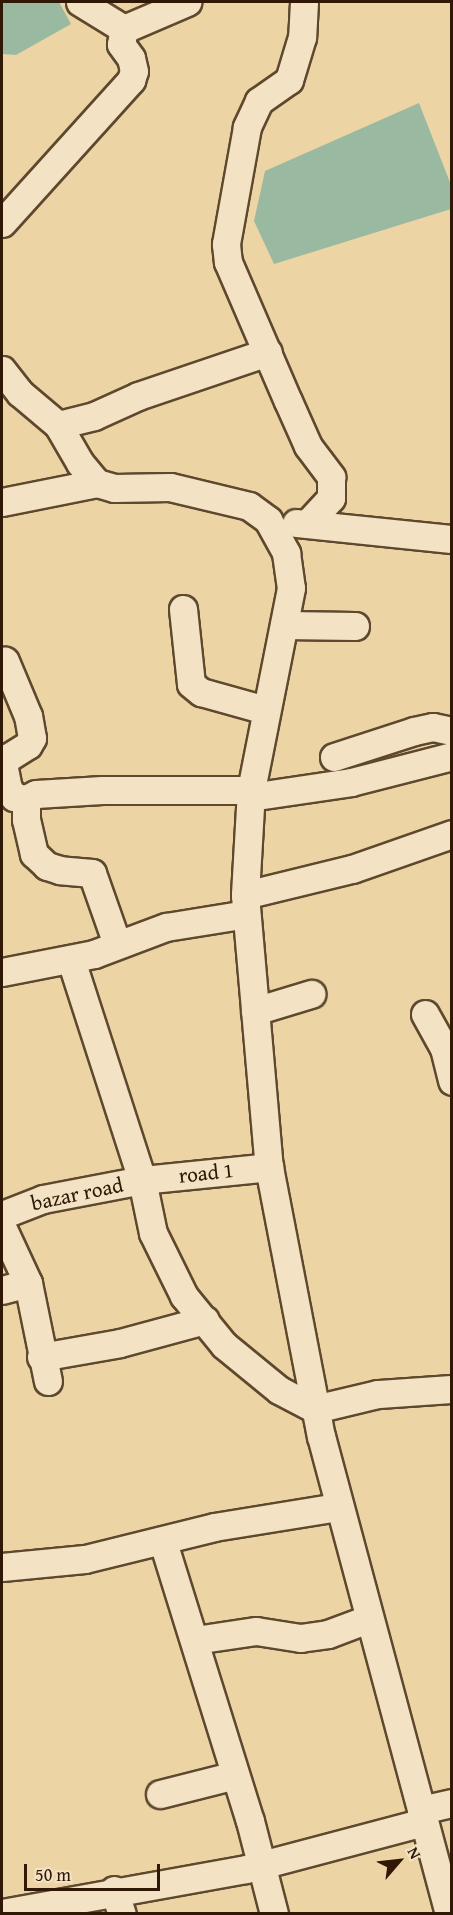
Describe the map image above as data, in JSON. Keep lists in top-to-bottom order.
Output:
{
  "streets": {
    "street": ["road 1", "bazar road"]
  },
  "crossings": [
    ["road 1", "bazar road"]
  ],
  "scale_bar": "50 m",
  "north": "top right"
}
